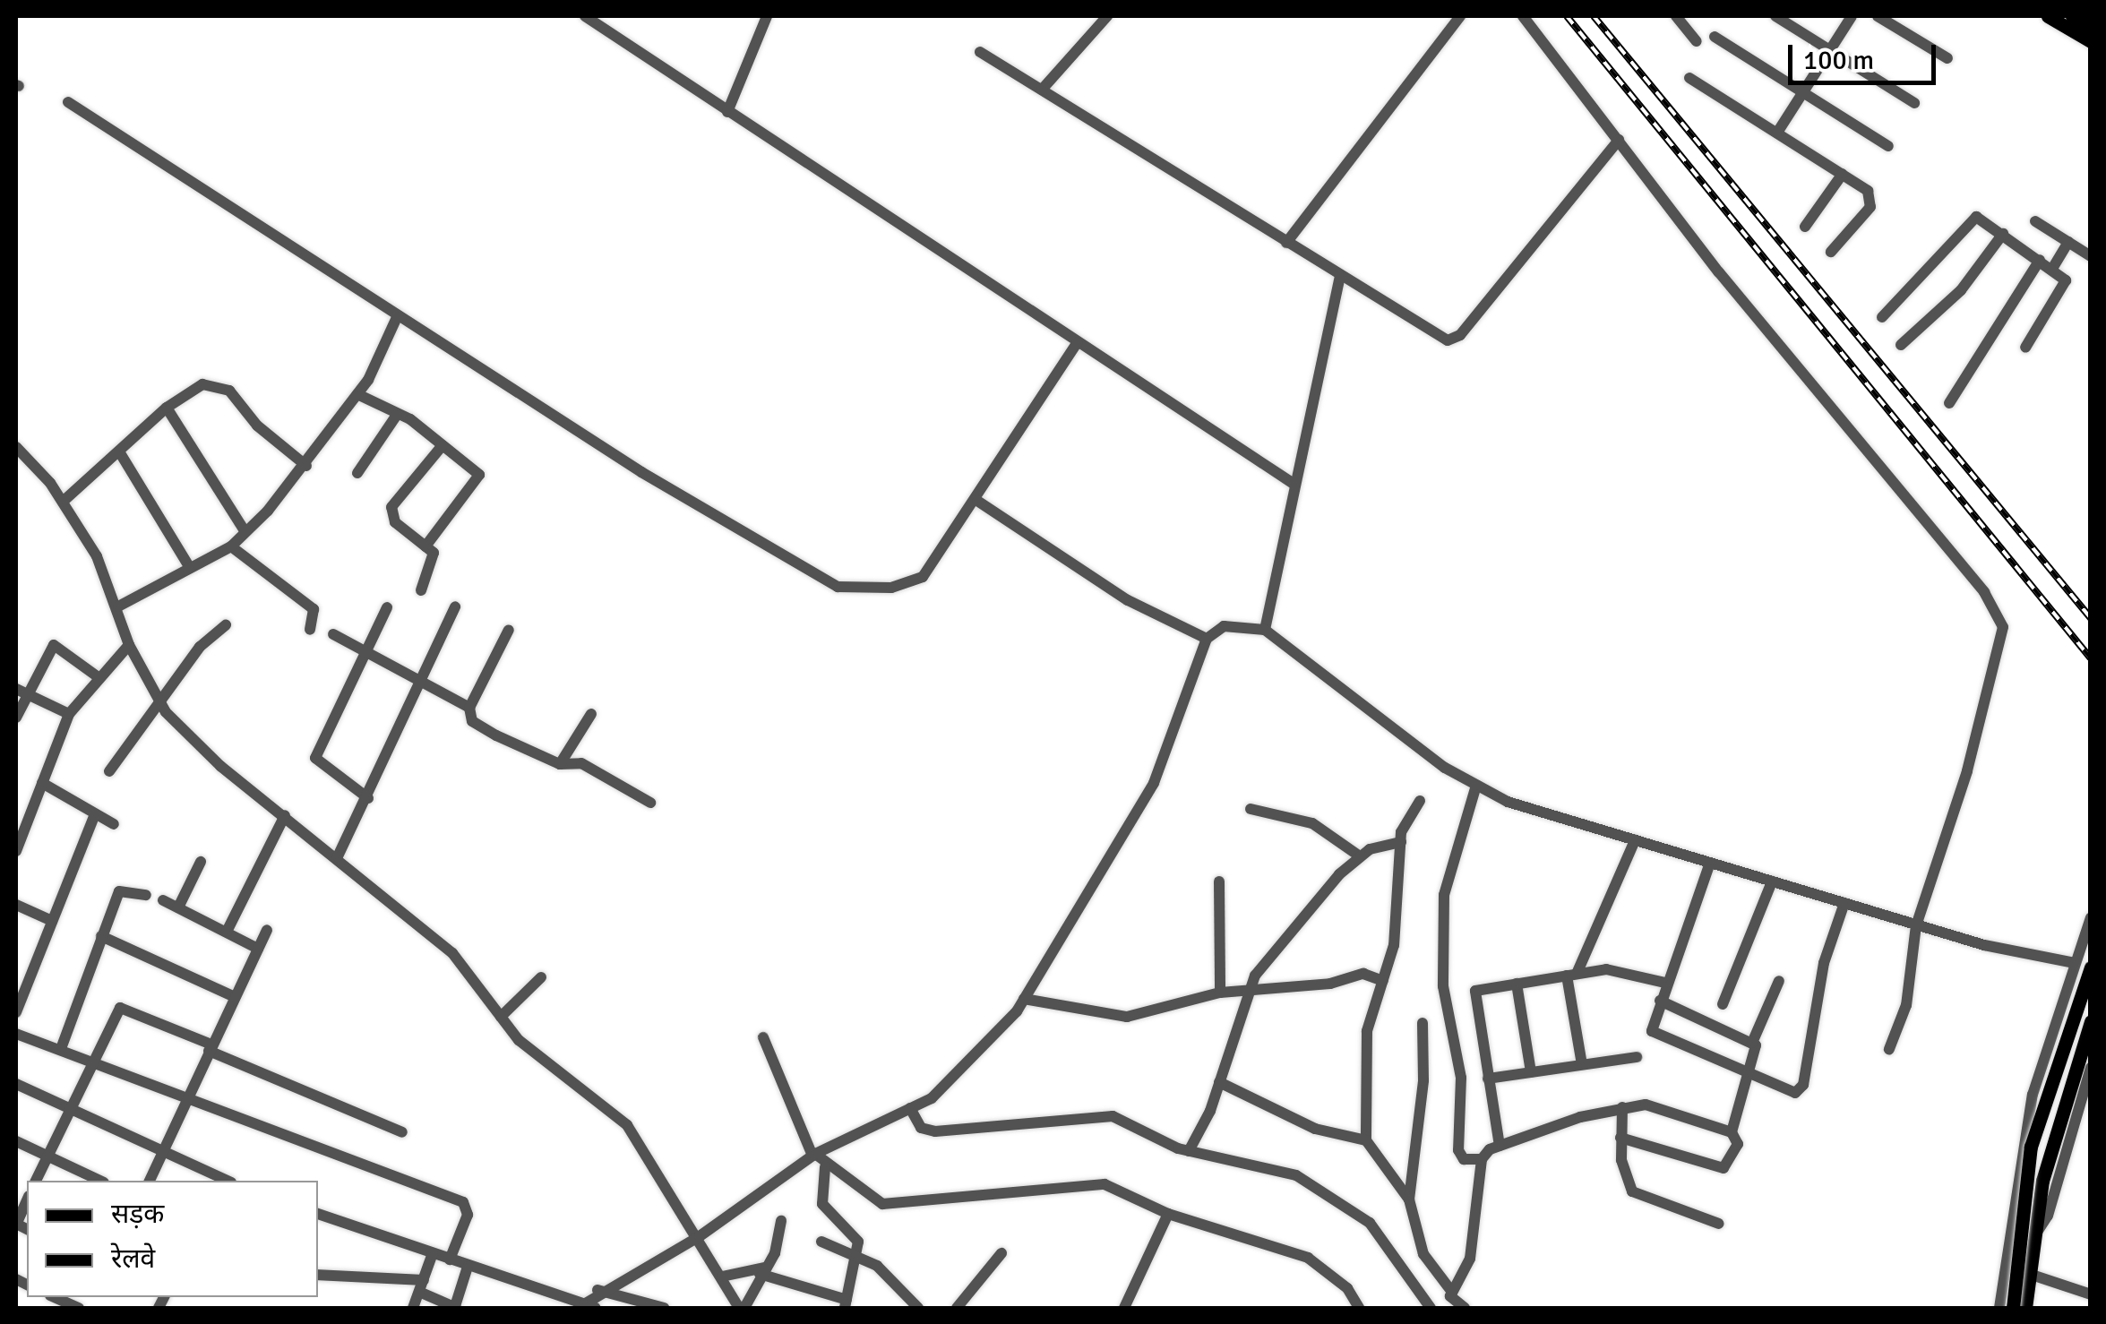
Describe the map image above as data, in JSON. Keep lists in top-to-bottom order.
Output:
{
  "legend": ["सड़क", "रेलवे"],
  "scale_bar": "100 m"
}
